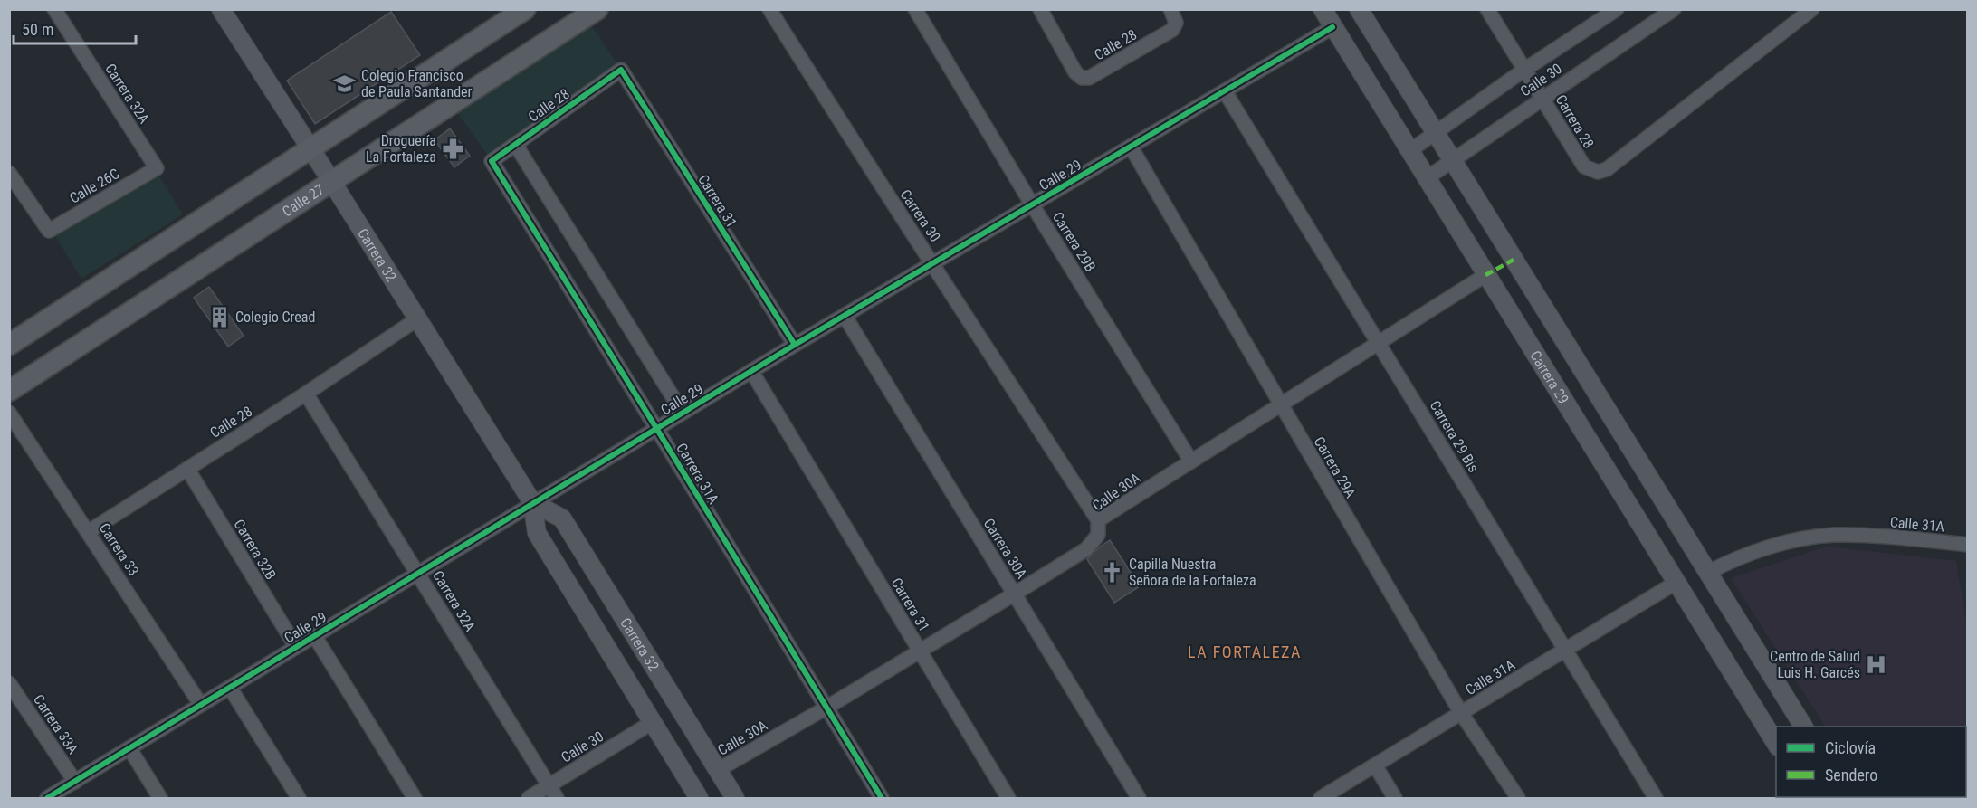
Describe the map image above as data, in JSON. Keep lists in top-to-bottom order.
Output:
{
  "streets": {
    "main road": ["Calle 27"],
    "street": [
      "Calle 28",
      "Calle 30",
      "Carrera 32A",
      "Carrera 28",
      "Calle 29",
      "Calle 26C",
      "Carrera 31",
      "Carrera 30",
      "Carrera 29B",
      "Carrera 32",
      "Carrera 29",
      "Carrera 29 Bis",
      "Carrera 29A",
      "Carrera 31A",
      "Calle 30A",
      "Calle 31A",
      "Carrera 30A",
      "Carrera 33",
      "Carrera 32B",
      "Carrera 33A"
    ]
  },
  "crossings": [
    ["Calle 28", "Carrera 32A"],
    ["Calle 28", "Carrera 31"],
    ["Calle 28", "Carrera 32"],
    ["Calle 28", "Carrera 31A"],
    ["Calle 28", "Carrera 33"],
    ["Calle 28", "Carrera 32B"],
    ["Calle 30", "Carrera 32A"],
    ["Calle 30", "Carrera 28"],
    ["Calle 30", "Carrera 32"],
    ["Calle 30", "Carrera 29"],
    ["Carrera 32A", "Calle 29"],
    ["Carrera 32A", "Calle 26C"],
    ["Calle 29", "Carrera 31"],
    ["Calle 29", "Carrera 30"],
    ["Calle 29", "Carrera 29B"],
    ["Calle 29", "Carrera 32"],
    ["Calle 29", "Carrera 29"],
    ["Calle 29", "Carrera 29 Bis"],
    ["Calle 29", "Carrera 29A"],
    ["Calle 29", "Carrera 31A"],
    ["Calle 29", "Carrera 30A"],
    ["Calle 29", "Carrera 33"],
    ["Calle 29", "Carrera 32B"],
    ["Calle 29", "Carrera 33A"],
    ["Calle 27", "Carrera 32"],
    ["Carrera 31", "Calle 30A"],
    ["Carrera 30", "Calle 30A"],
    ["Carrera 29B", "Calle 30A"],
    ["Carrera 32", "Calle 30A"],
    ["Carrera 29", "Calle 30A"],
    ["Carrera 29", "Calle 31A"],
    ["Carrera 29 Bis", "Calle 30A"],
    ["Carrera 29 Bis", "Calle 31A"],
    ["Carrera 29A", "Calle 30A"],
    ["Carrera 29A", "Calle 31A"],
    ["Carrera 31A", "Calle 30A"],
    ["Calle 30A", "Carrera 30A"]
  ],
  "districts": ["LA FORTALEZA"],
  "places": {
    "school or university": ["Colegio Francisco de Paula Santander"],
    "pharmacy": ["Droguería La Fortaleza"],
    "building": ["Colegio Cread"],
    "church": ["Capilla Nuestra Señora de la Fortaleza"],
    "hospital": ["Centro de Salud Luis H. Garcés"]
  },
  "legend": ["Ciclovía", "Sendero"],
  "scale_bar": "50 m"
}
